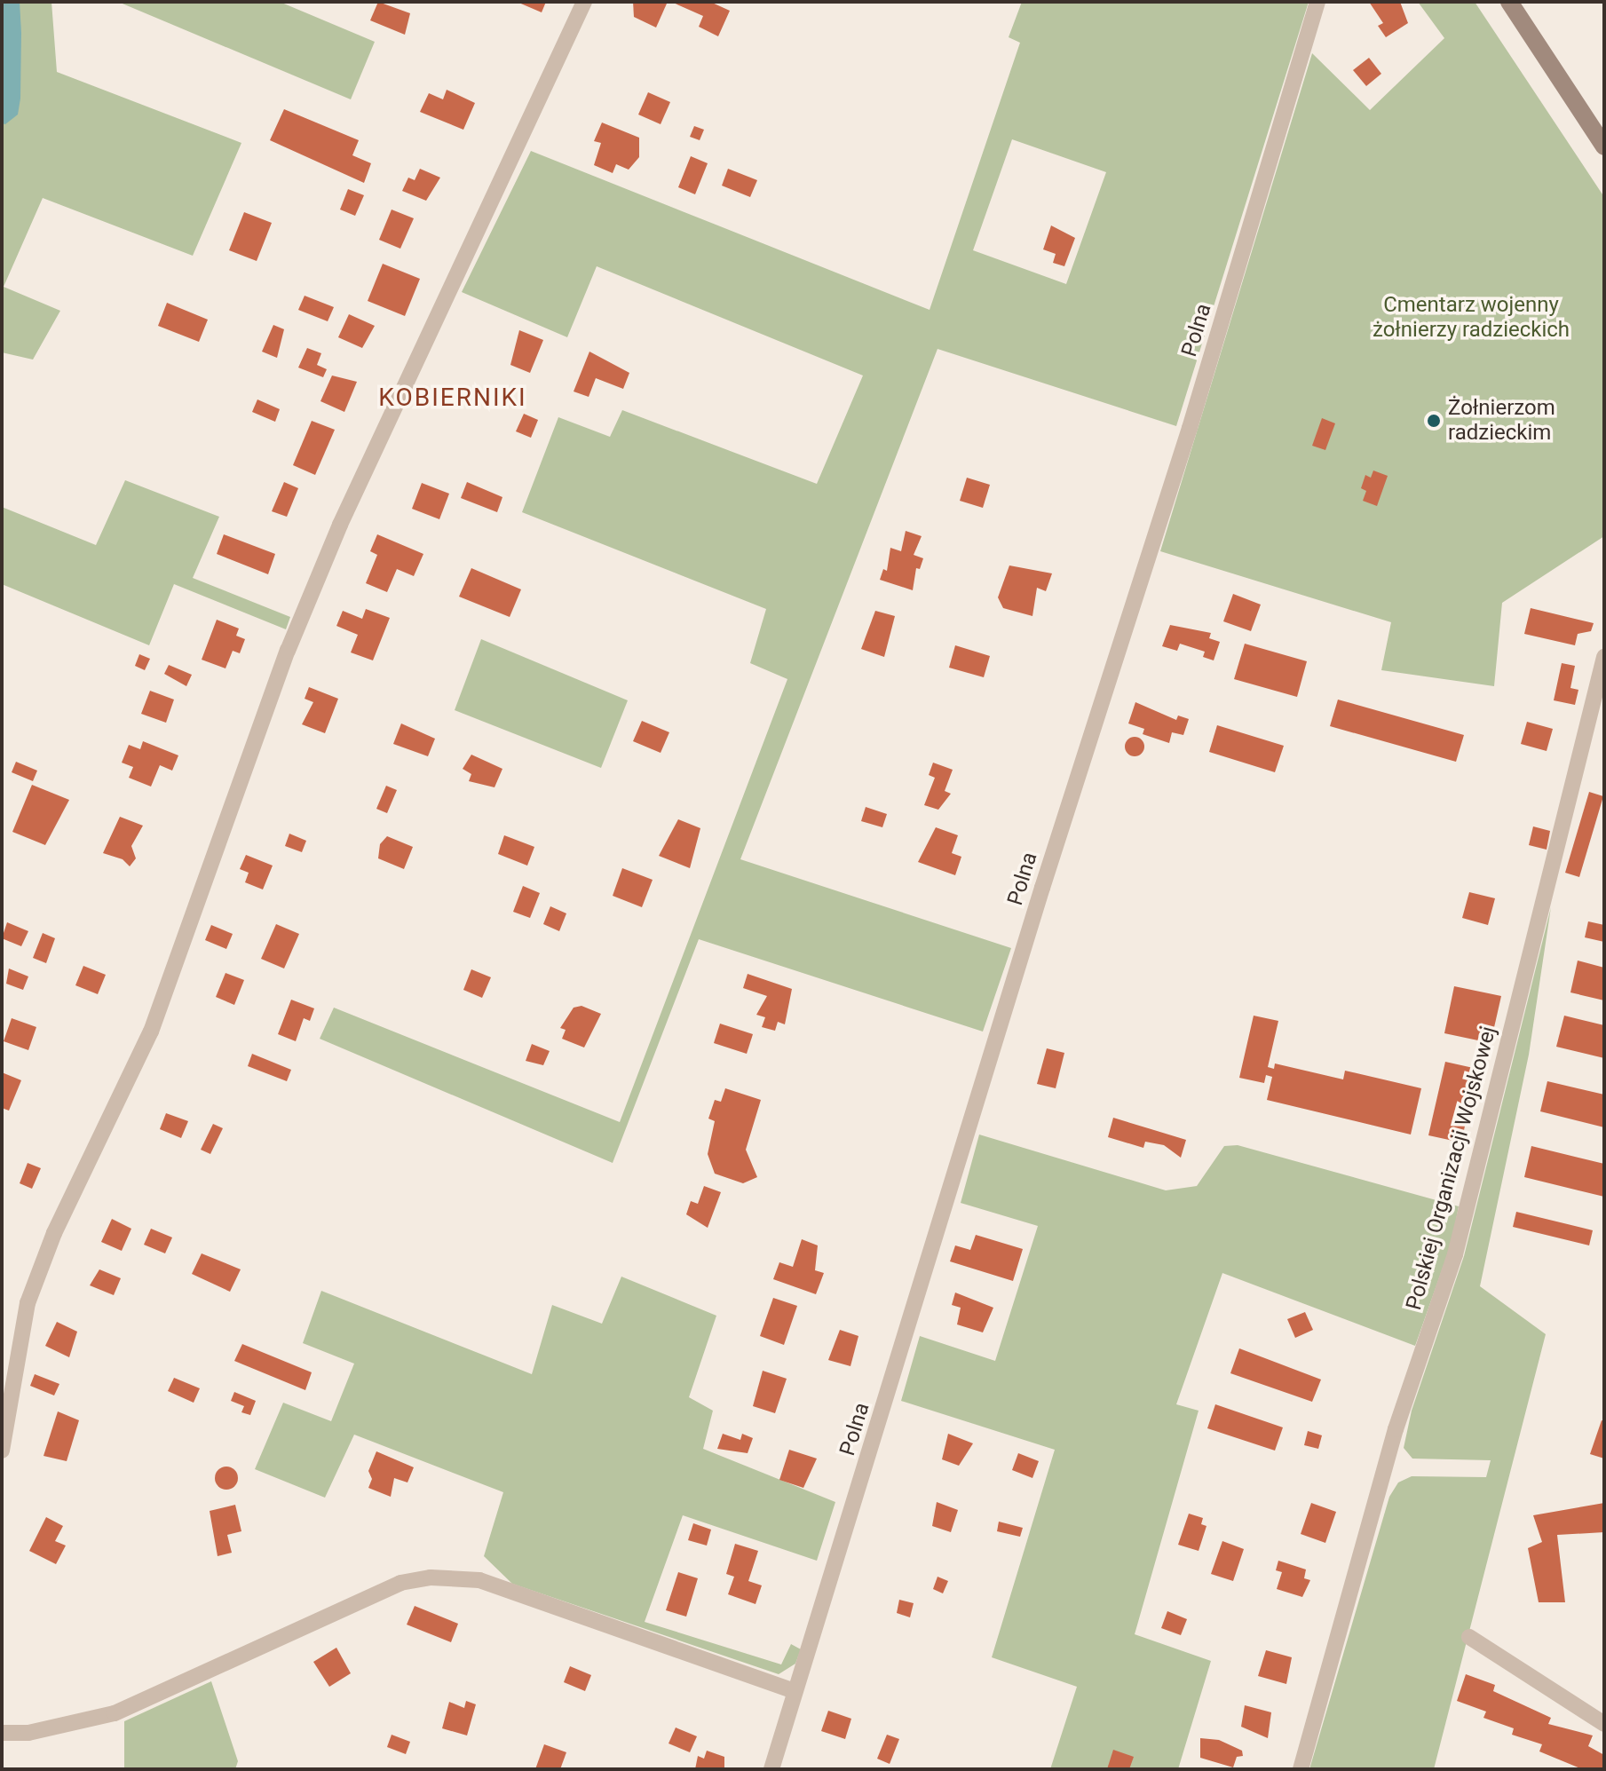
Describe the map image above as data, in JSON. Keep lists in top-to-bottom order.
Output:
{
  "streets": {
    "street": ["Polna", "Polskiej Organizacji Wojskowej"]
  },
  "districts": ["KOBIERNIKI"],
  "parks": ["Cmentarz wojenny żołnierzy radzieckich"],
  "places": ["Żołnierzom radzieckim"]
}
